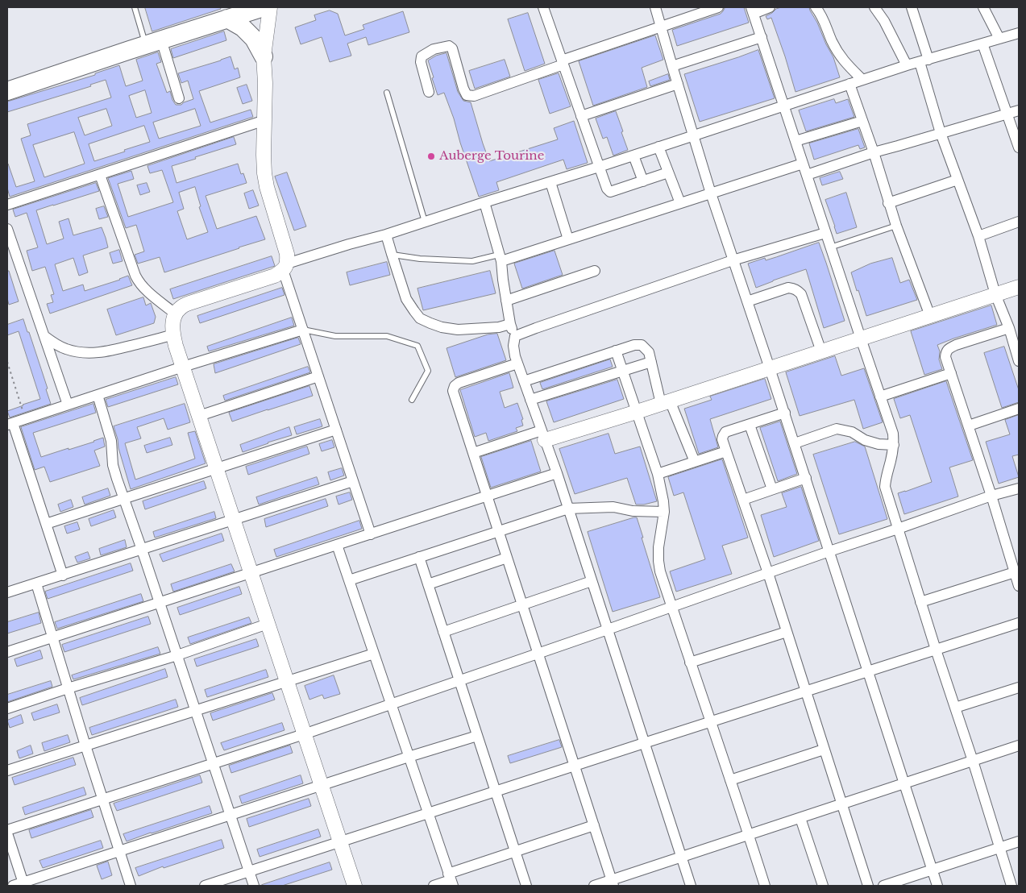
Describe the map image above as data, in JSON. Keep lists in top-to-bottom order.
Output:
{
  "places": ["Auberge Tourine"]
}
